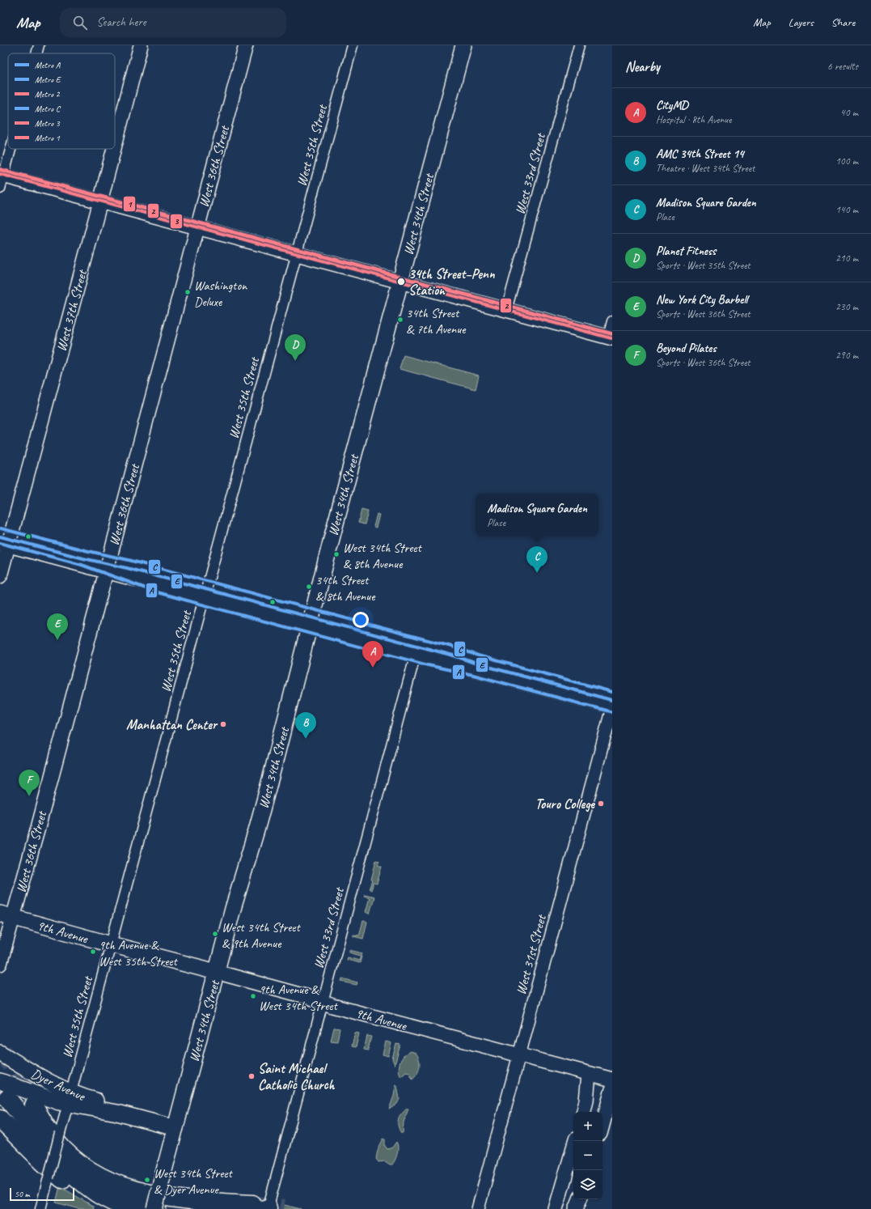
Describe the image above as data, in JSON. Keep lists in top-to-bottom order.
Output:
{
  "streets": {
    "main road": [
      "West 36th Street",
      "West 34th Street",
      "West 37th Street",
      "9th Avenue",
      "Dyer Avenue"
    ],
    "street": ["West 35th Street", "West 33rd Street", "West 31st Street"]
  },
  "crossings": [
    ["West 35th Street", "9th Avenue"],
    ["West 35th Street", "Dyer Avenue"],
    ["West 36th Street", "9th Avenue"],
    ["West 33rd Street", "9th Avenue"],
    ["West 34th Street", "9th Avenue"],
    ["West 34th Street", "Dyer Avenue"],
    ["9th Avenue", "West 31st Street"]
  ],
  "places": [
    "34th Street–Penn Station",
    "Washington Deluxe",
    "34th Street & 7th Avenue",
    "West 34th Street & 8th Avenue",
    "34th Street & 8th Avenue",
    "Manhattan Center",
    "Touro College",
    "West 34th Street & 9th Avenue",
    "9th Avenue & West 35th Street",
    "9th Avenue & West 34th Street",
    "Saint Michael Catholic Church",
    "West 34th Street & Dyer Avenue"
  ],
  "lines": [
    "metro line 1",
    "metro line 2",
    "metro line 3",
    "metro line C",
    "metro line E",
    "metro line A"
  ],
  "legend": [
    "Metro A",
    "Metro E",
    "Metro 2",
    "Metro C",
    "Metro 3",
    "Metro 1"
  ],
  "scale_bar": "50 m",
  "page": {
    "header": "Map",
    "search": "Search here",
    "nav": ["Map", "Layers", "Share"],
    "heading": ["Nearby", "6 results"],
    "list": [
      {
        "mark": "A",
        "name": "CityMD",
        "note": "Hospital · 8th Avenue",
        "value": "40 m"
      },
      {
        "mark": "B",
        "name": "AMC 34th Street 14",
        "note": "Theatre · West 34th Street",
        "value": "100 m"
      },
      {
        "mark": "C",
        "name": "Madison Square Garden",
        "note": "Place",
        "value": "140 m"
      },
      {
        "mark": "D",
        "name": "Planet Fitness",
        "note": "Sports · West 35th Street",
        "value": "210 m"
      },
      {
        "mark": "E",
        "name": "New York City Barbell",
        "note": "Sports · West 36th Street",
        "value": "230 m"
      },
      {
        "mark": "F",
        "name": "Beyond Pilates",
        "note": "Sports · West 36th Street",
        "value": "290 m"
      }
    ],
    "pins": [
      "D",
      "C",
      "E",
      "A",
      "B",
      "F"
    ],
    "popup": ["Madison Square Garden", "Place"],
    "map_buttons": ["+", "−"],
    "scale": "50 m"
  }
}
